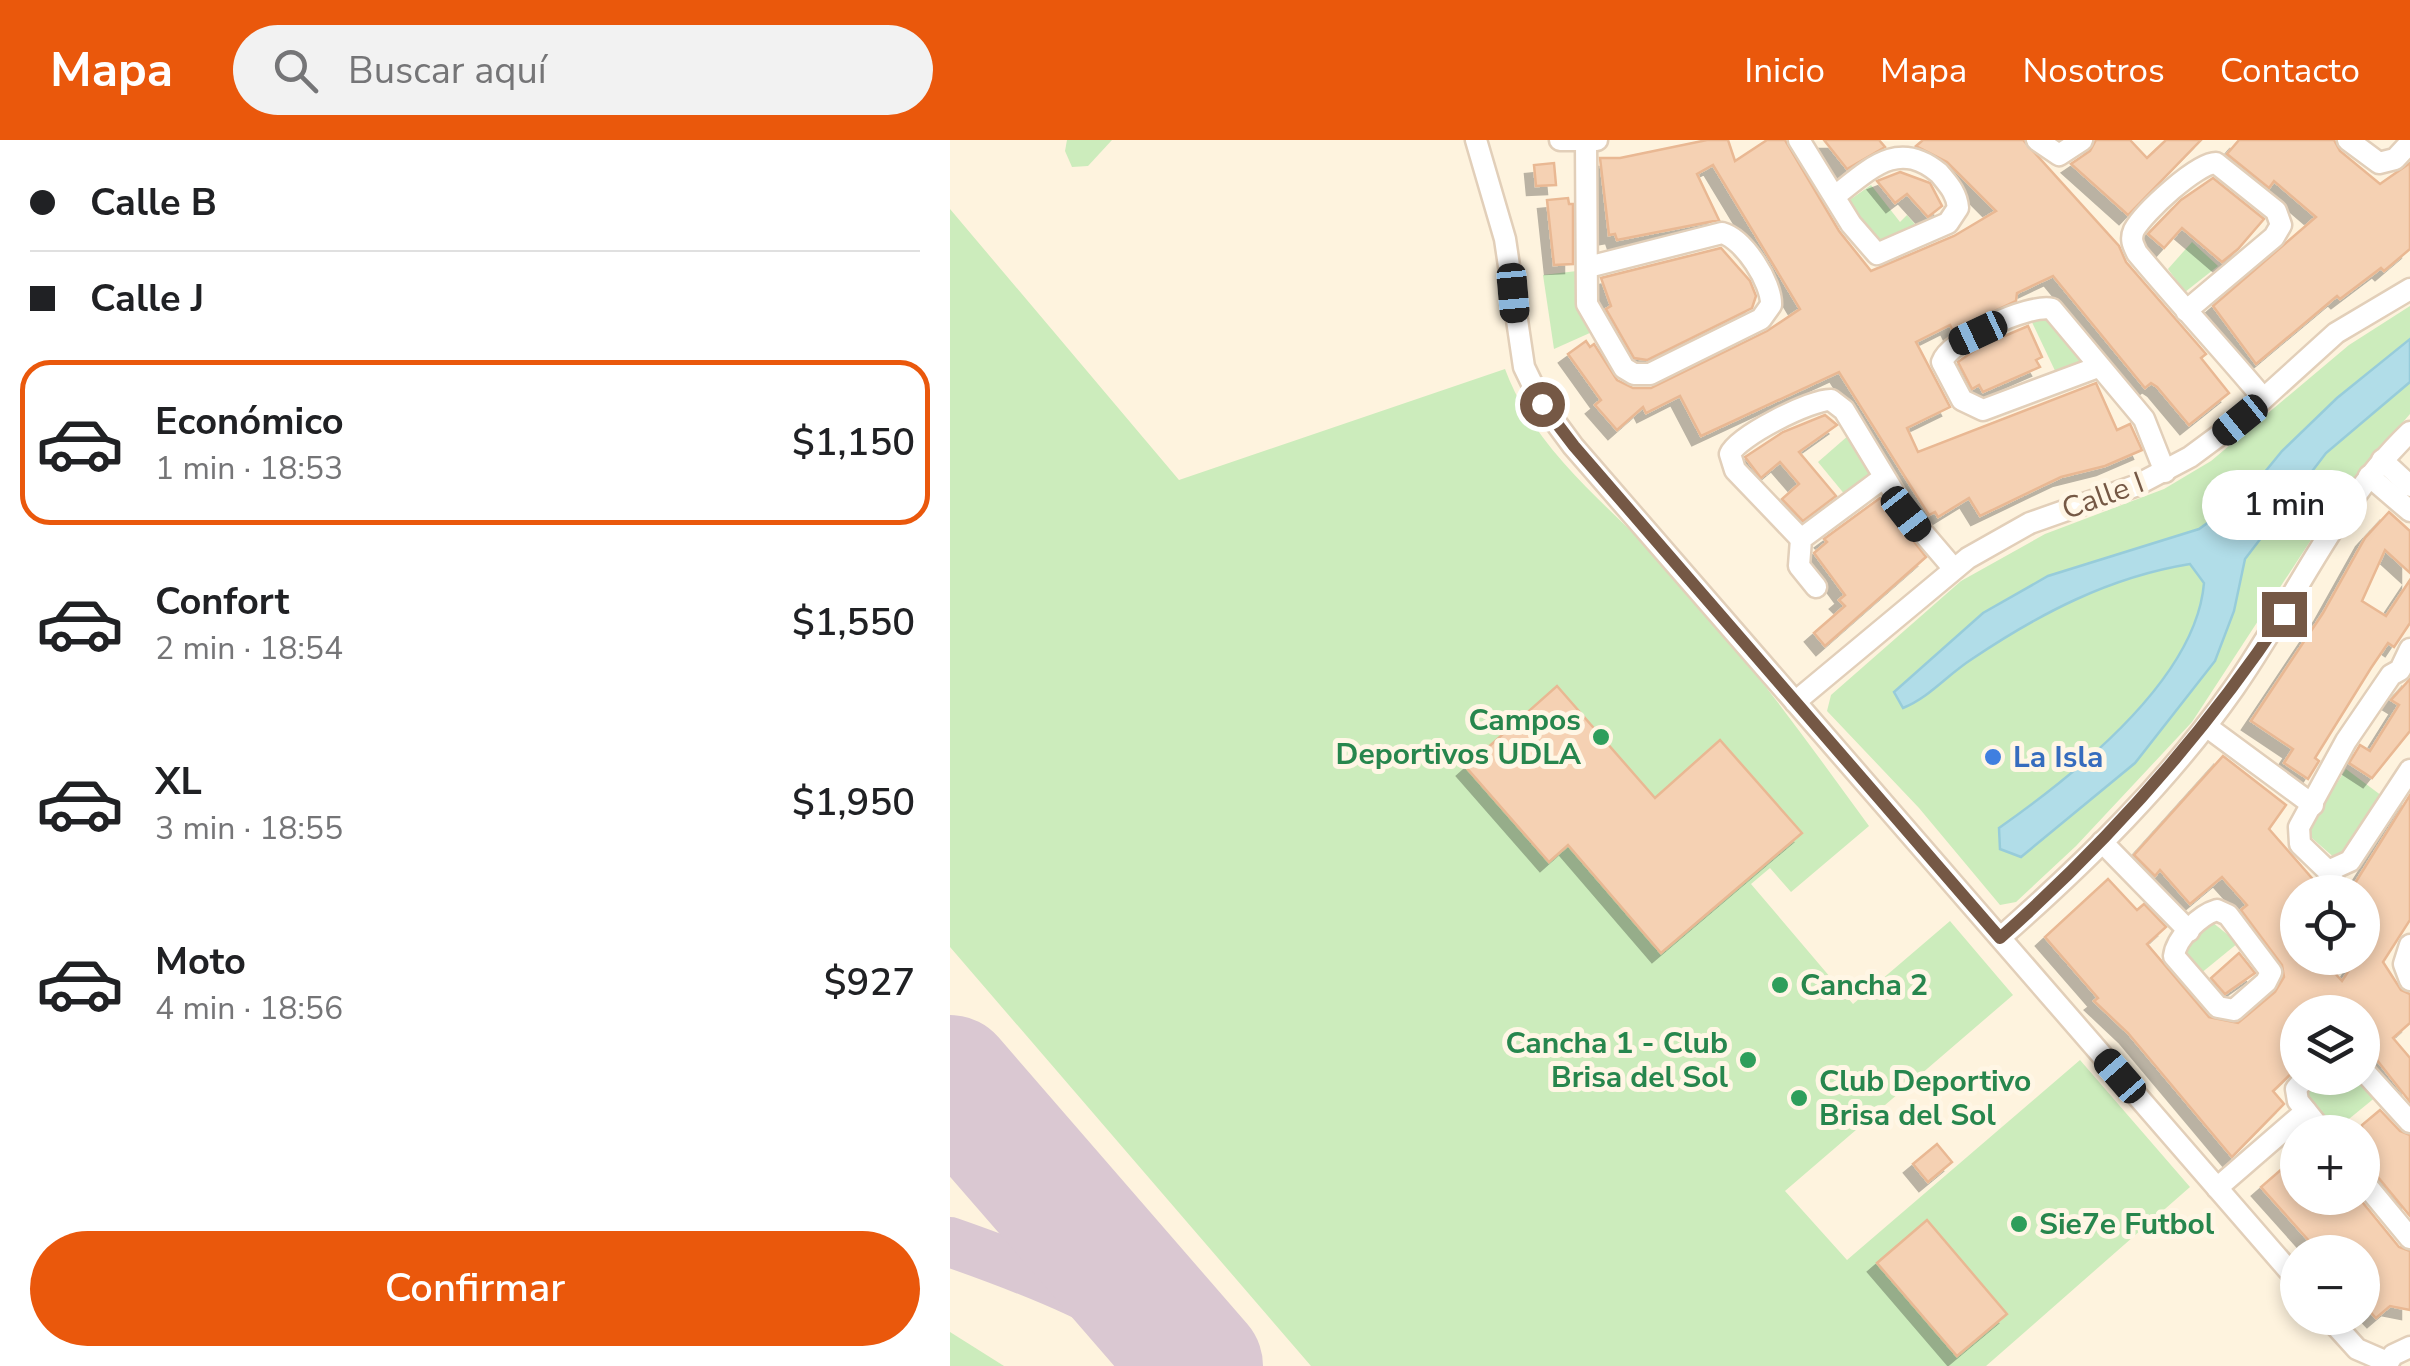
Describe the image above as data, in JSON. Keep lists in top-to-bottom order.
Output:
{
  "streets": {
    "street": ["Calle I"]
  },
  "places": [
    "Campos Deportivos UDLA",
    "La Isla",
    "Cancha 2",
    "Cancha 1 - Club Brisa del Sol",
    "Club Deportivo Brisa del Sol",
    "Sie7e Futbol"
  ],
  "page": {
    "header": "Mapa",
    "search": "Buscar aquí",
    "nav": [
      "Inicio",
      "Mapa",
      "Nosotros",
      "Contacto"
    ],
    "banner": ["Calle B", "Calle J"],
    "list": [
      {
        "name": "Económico",
        "note": "1 min · 18:53",
        "value": "$1,150"
      },
      {
        "name": "Confort",
        "note": "2 min · 18:54",
        "value": "$1,550"
      },
      {
        "name": "XL",
        "note": "3 min · 18:55",
        "value": "$1,950"
      },
      {
        "name": "Moto",
        "note": "4 min · 18:56",
        "value": "$927"
      }
    ],
    "bubble": "1 min",
    "map_buttons": ["+", "−"],
    "buttons": "Confirmar"
  }
}
